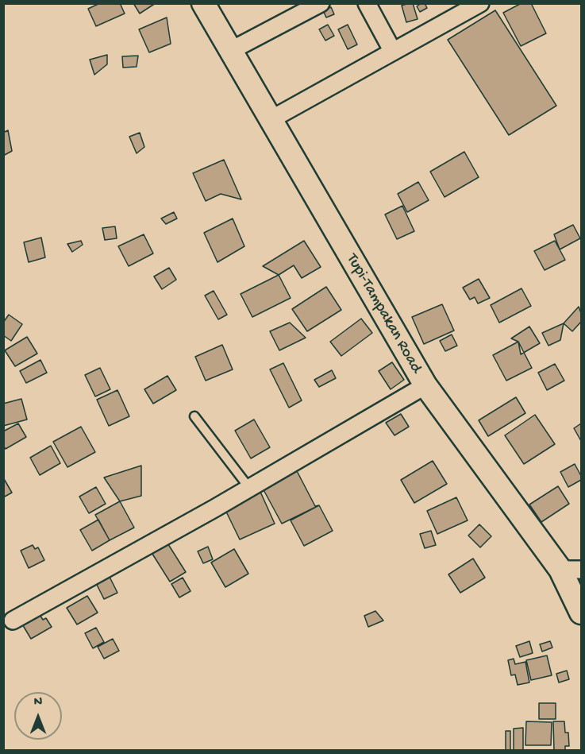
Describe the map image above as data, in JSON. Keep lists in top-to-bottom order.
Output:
{
  "streets": {
    "main road": ["Tupi-Tampakan Road"]
  },
  "north": "top"
}
